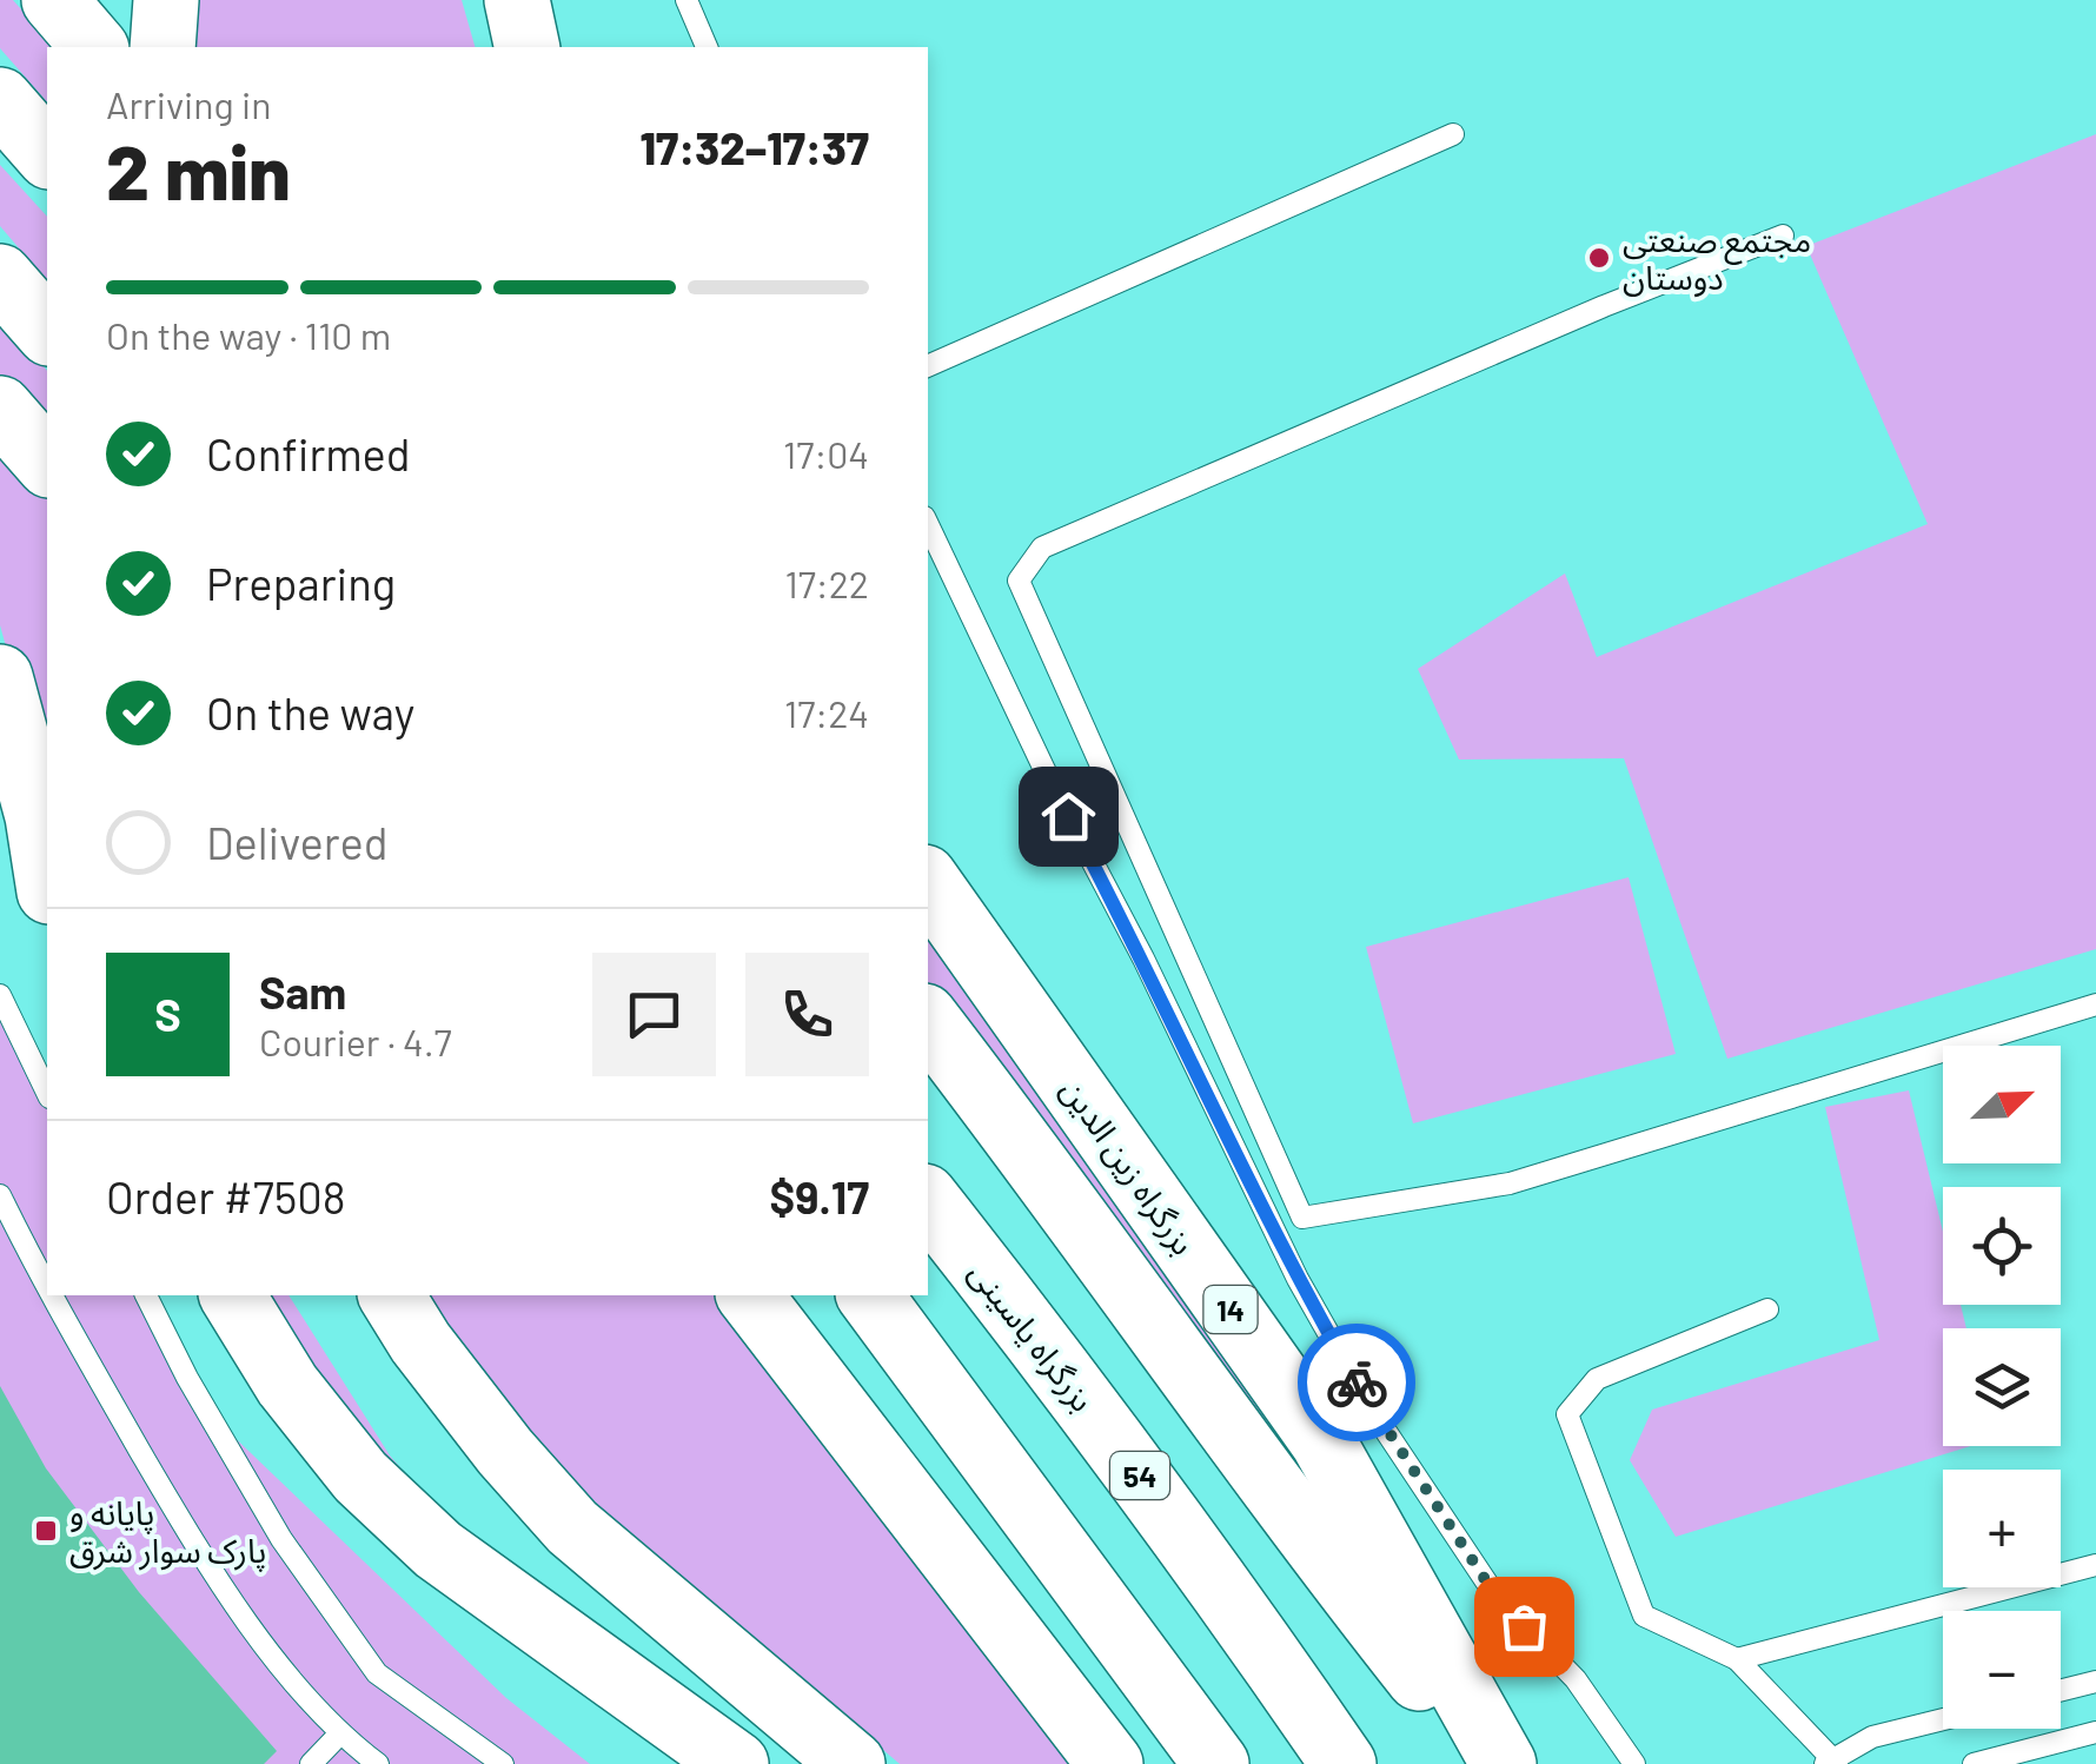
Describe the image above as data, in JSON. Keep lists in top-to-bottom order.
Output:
{
  "streets": {
    "highway": [
      "بزرگراه زین الدین",
      "14",
      "بزرگراه یاسینی",
      "54"
    ]
  },
  "places": {
    "other": ["مجتمع صنعتی دوستان"],
    "transit": ["پایانه و پارک‌ سوار شرق"]
  },
  "north": "top right",
  "page": {
    "heading": ["2 min", "Arriving in", "17:32–17:37"],
    "panel": [
      "Sam",
      "Courier · 4.7",
      "Order #7508",
      "$9.17"
    ],
    "bar": "On the way · 110 m",
    "list": [
      ["Confirmed", "17:04"],
      ["Preparing", "17:22"],
      ["On the way", "17:24"],
      "Delivered"
    ],
    "round": "S",
    "map_buttons": ["+", "−"]
  }
}
